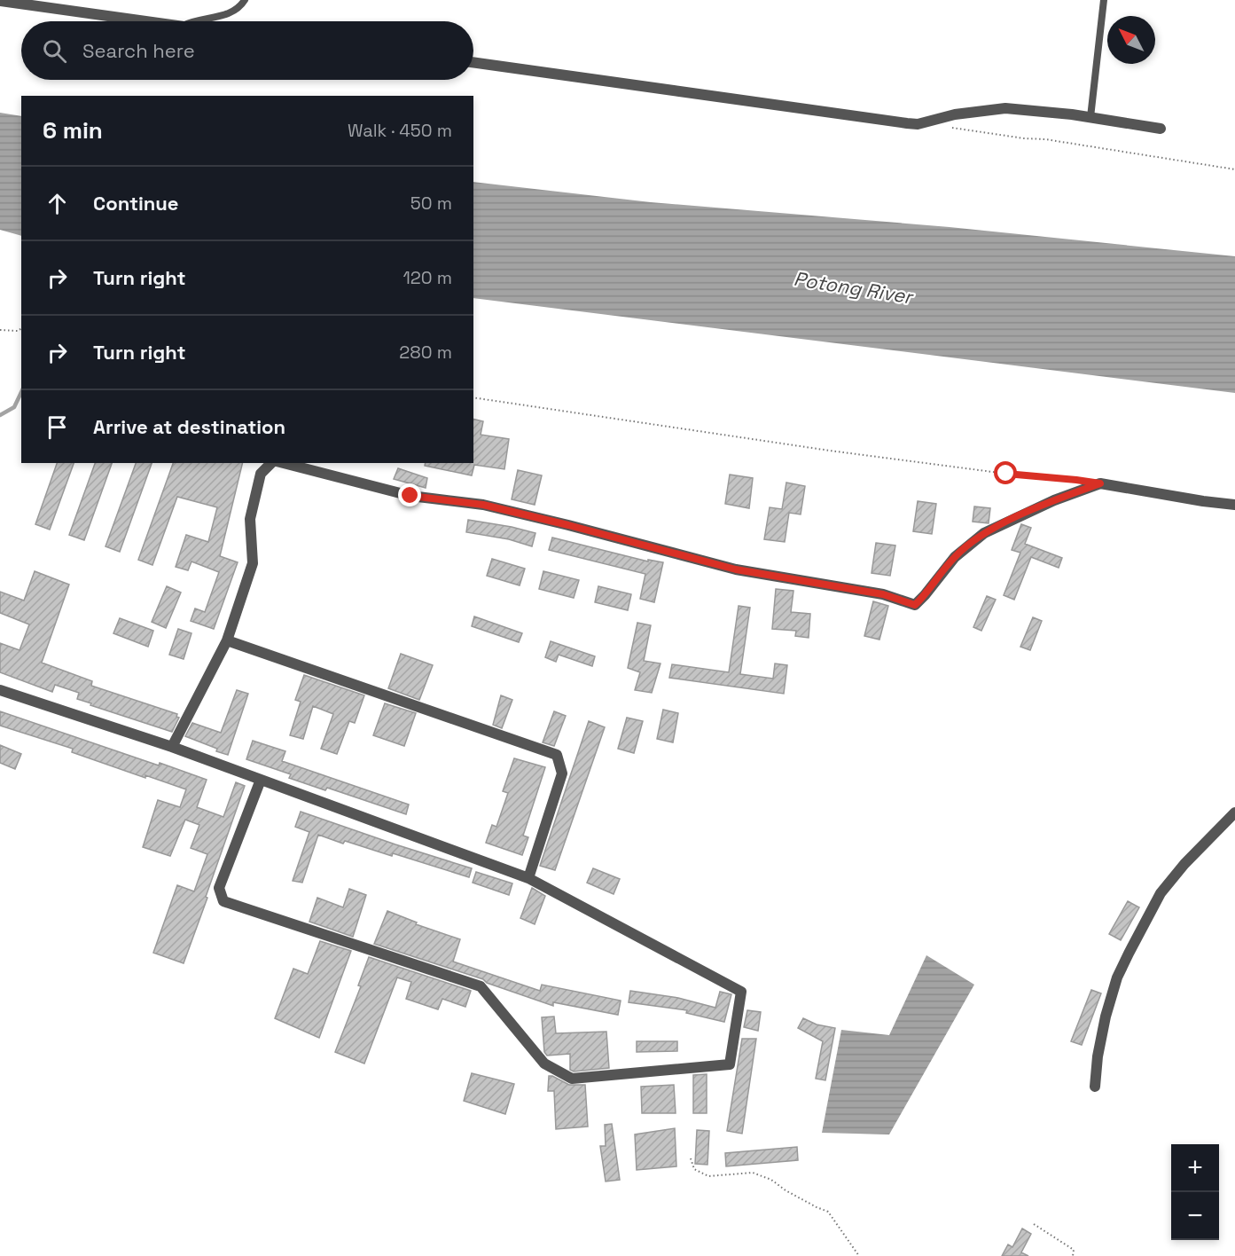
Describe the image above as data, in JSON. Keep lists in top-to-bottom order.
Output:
{
  "water": ["Potong River"],
  "north": "top left",
  "page": {
    "search": "Search here",
    "heading": ["6 min", "Walk · 450 m"],
    "list": [
      ["Continue", "50 m"],
      ["Turn right", "120 m"],
      ["Turn right", "280 m"],
      "Arrive at destination"
    ],
    "map_buttons": ["+", "−"]
  }
}
